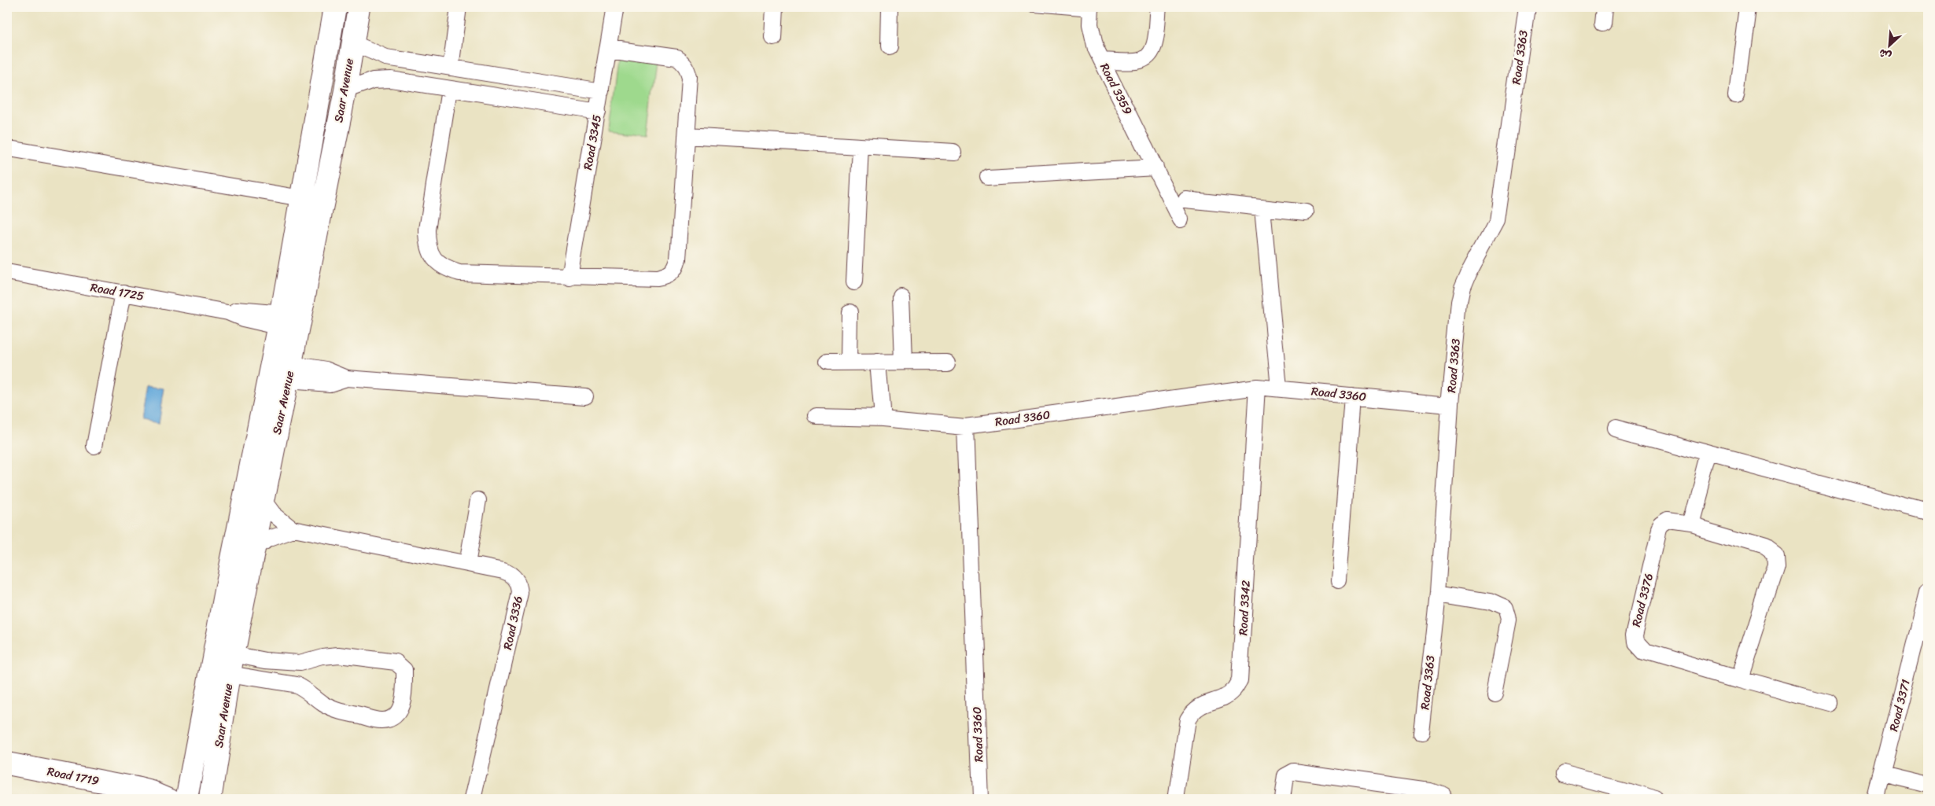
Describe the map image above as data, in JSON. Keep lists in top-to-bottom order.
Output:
{
  "streets": {
    "street": [
      "Road 3363",
      "Road 3359",
      "Saar Avenue",
      "Road 3345",
      "Road 1725",
      "Road 3360",
      "Road 3376",
      "Road 3342",
      "Road 3336",
      "Road 3371",
      "Road 1719"
    ]
  },
  "crossings": [
    ["Road 3363", "Road 3360"],
    ["Saar Avenue", "Road 1725"],
    ["Saar Avenue", "Road 3336"],
    ["Saar Avenue", "Road 1719"],
    ["Road 3360", "Road 3342"]
  ],
  "north": "bottom left"
}
